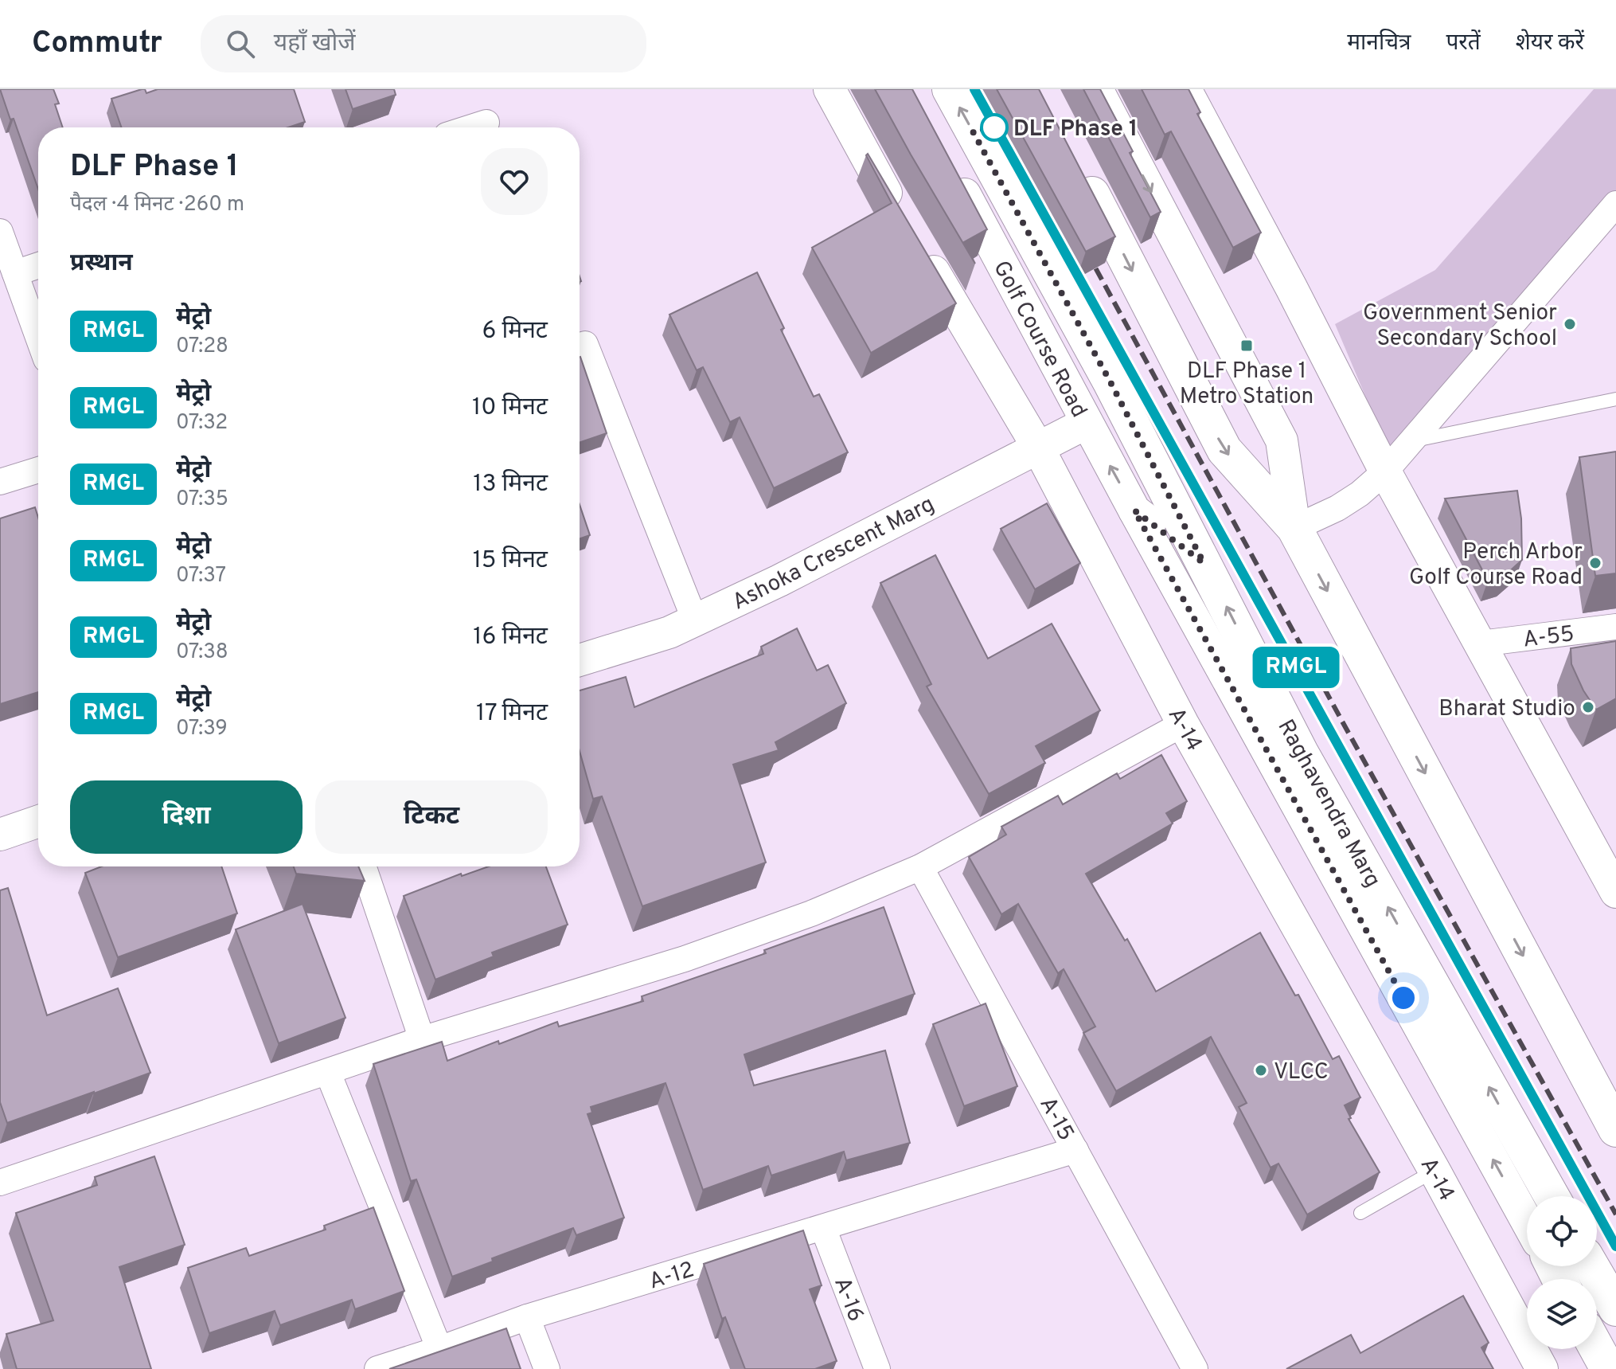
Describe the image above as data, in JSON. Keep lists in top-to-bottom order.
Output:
{
  "streets": {
    "main road": ["Raghavendra Marg"],
    "street": [
      "Golf Course Road",
      "Ashoka Crescent Marg",
      "A-55",
      "A-14",
      "A-15",
      "A-12",
      "A-16"
    ]
  },
  "crossings": [
    ["Golf Course Road", "Ashoka Crescent Marg"],
    ["Golf Course Road", "Raghavendra Marg"],
    ["Ashoka Crescent Marg", "A-14"],
    ["A-15", "A-12"],
    ["A-12", "A-16"]
  ],
  "places": {
    "other": [
      "DLF Phase 1",
      "Government Senior Secondary School",
      "Perch Arbor Golf Course Road",
      "Bharat Studio",
      "VLCC"
    ],
    "transit": ["DLF Phase 1 Metro Station"]
  },
  "lines": ["metro line RMGL"],
  "page": {
    "header": "Commutr",
    "search": "यहाँ खोजें",
    "nav": ["मानचित्र", "परतें", "शेयर करें"],
    "on_map": "RMGL",
    "heading": [
      ["DLF Phase 1", "पैदल · 4 मिनट · 260 m"],
      "प्रस्थान"
    ],
    "list": [
      {
        "mark": "RMGL",
        "name": "मेट्रो",
        "note": "07:28",
        "value": "6 मिनट"
      },
      {
        "mark": "RMGL",
        "name": "मेट्रो",
        "note": "07:32",
        "value": "10 मिनट"
      },
      {
        "mark": "RMGL",
        "name": "मेट्रो",
        "note": "07:35",
        "value": "13 मिनट"
      },
      {
        "mark": "RMGL",
        "name": "मेट्रो",
        "note": "07:37",
        "value": "15 मिनट"
      },
      {
        "mark": "RMGL",
        "name": "मेट्रो",
        "note": "07:38",
        "value": "16 मिनट"
      },
      {
        "mark": "RMGL",
        "name": "मेट्रो",
        "note": "07:39",
        "value": "17 मिनट"
      }
    ],
    "buttons": ["दिशा", "टिकट"]
  }
}
